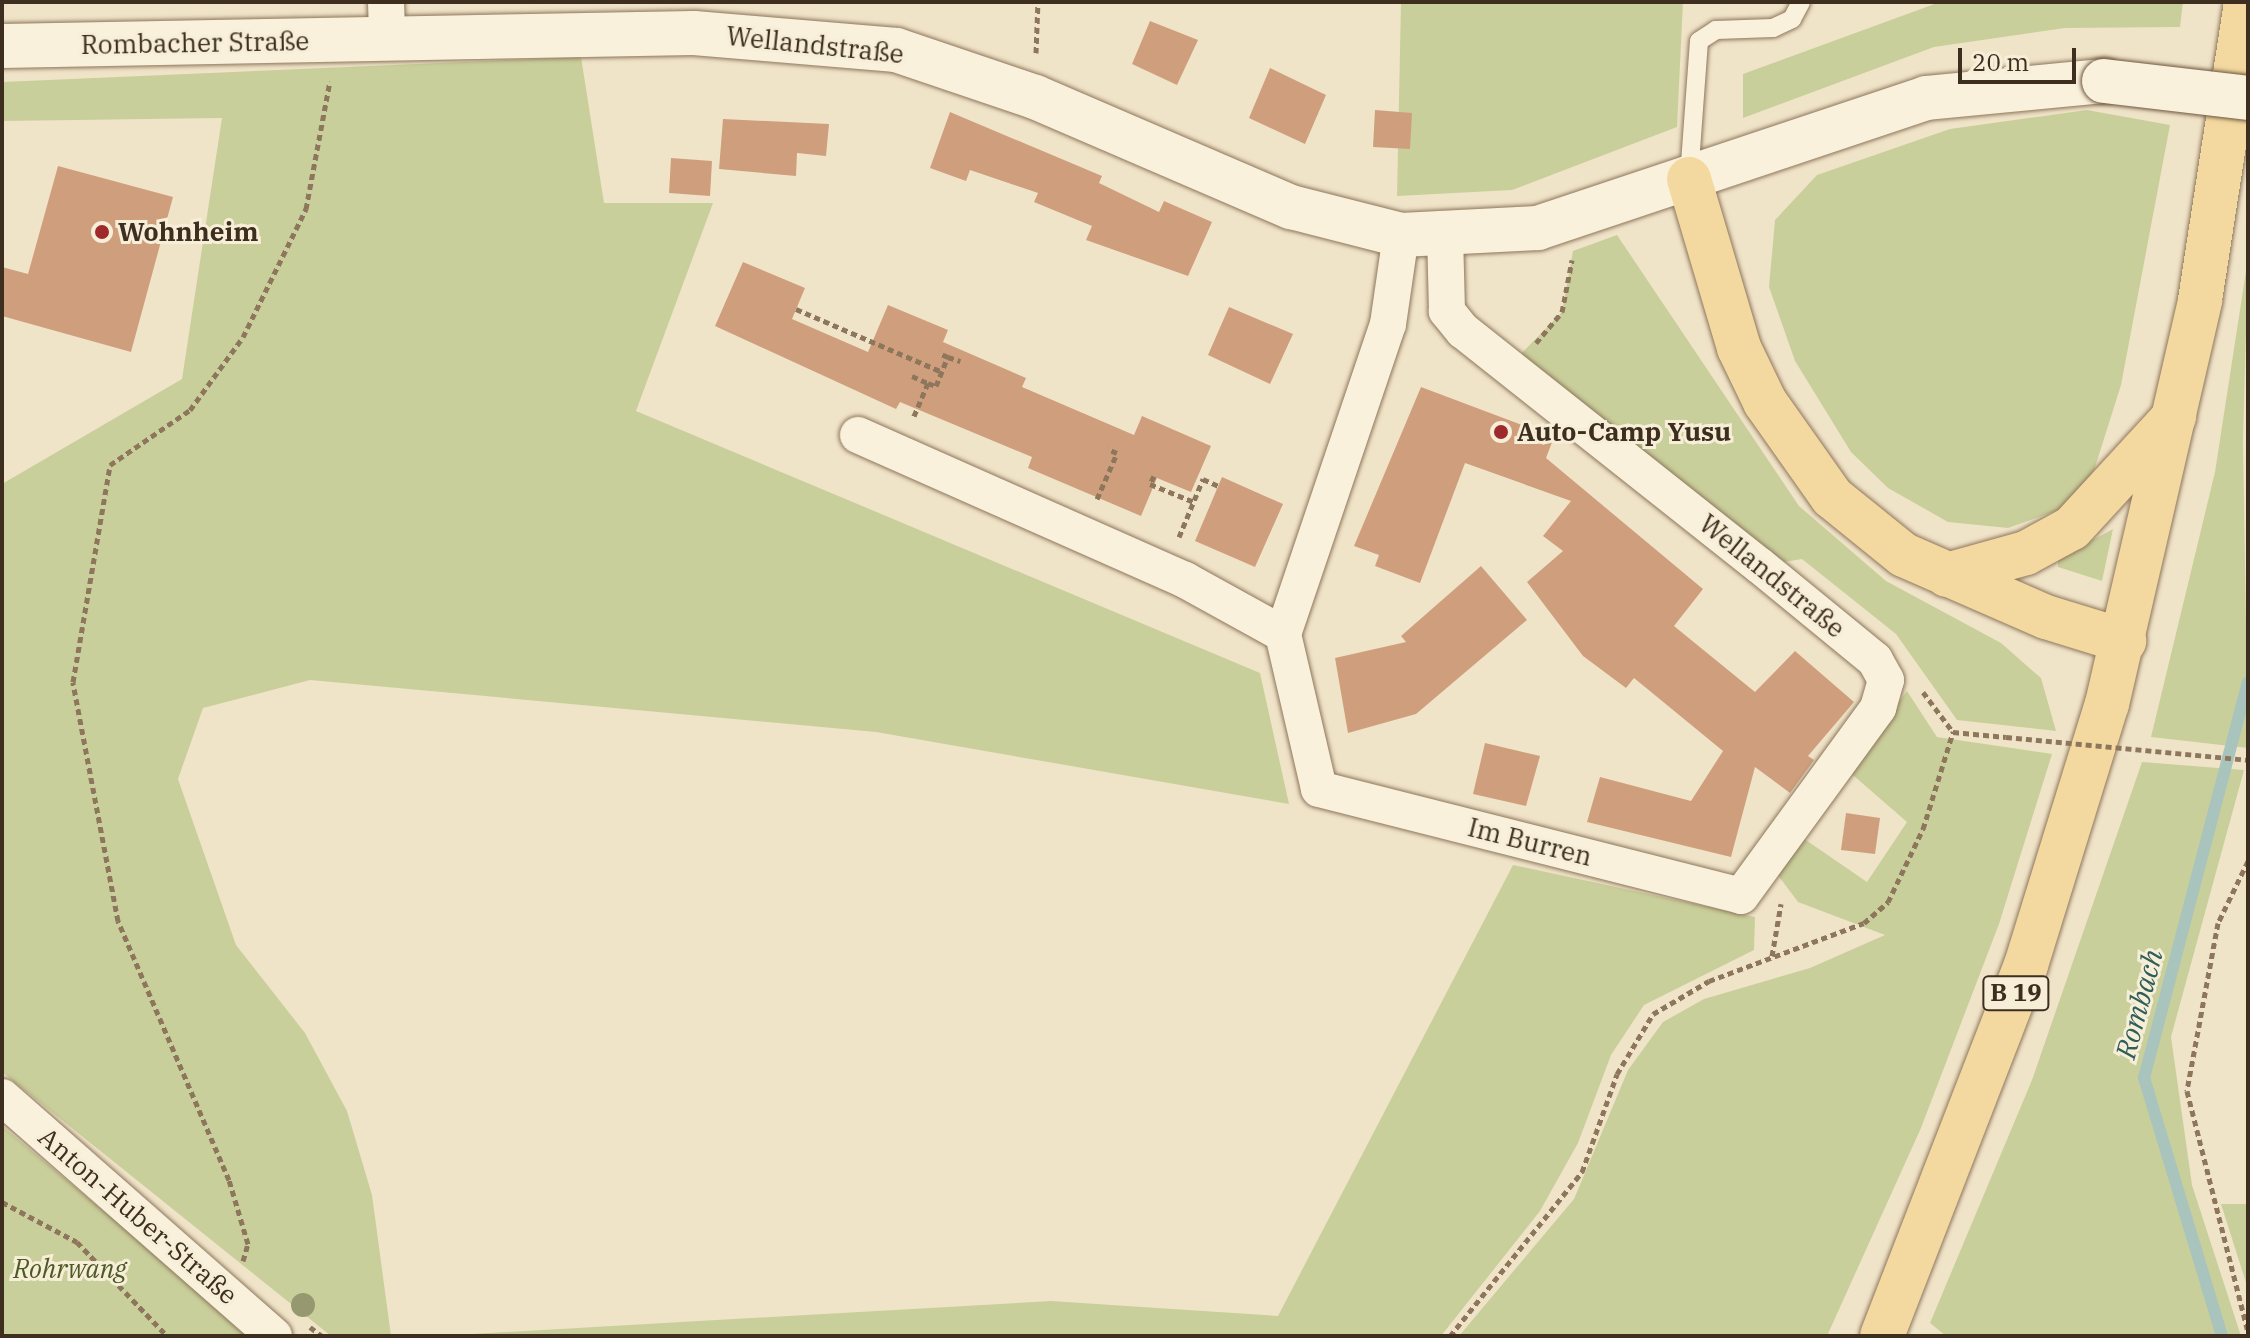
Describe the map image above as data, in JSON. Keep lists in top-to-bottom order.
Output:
{
  "streets": {
    "main road": ["Rombacher Straße", "Wellandstraße", "B 19"],
    "street": ["Im Burren", "Anton-Huber-Straße"]
  },
  "crossings": [
    ["Rombacher Straße", "Wellandstraße"],
    ["Wellandstraße", "Im Burren"]
  ],
  "water": ["Rombach"],
  "parks": ["Rohrwang"],
  "places": ["Wohnheim", "Auto-Camp Yusu"],
  "scale_bar": "20 m"
}
